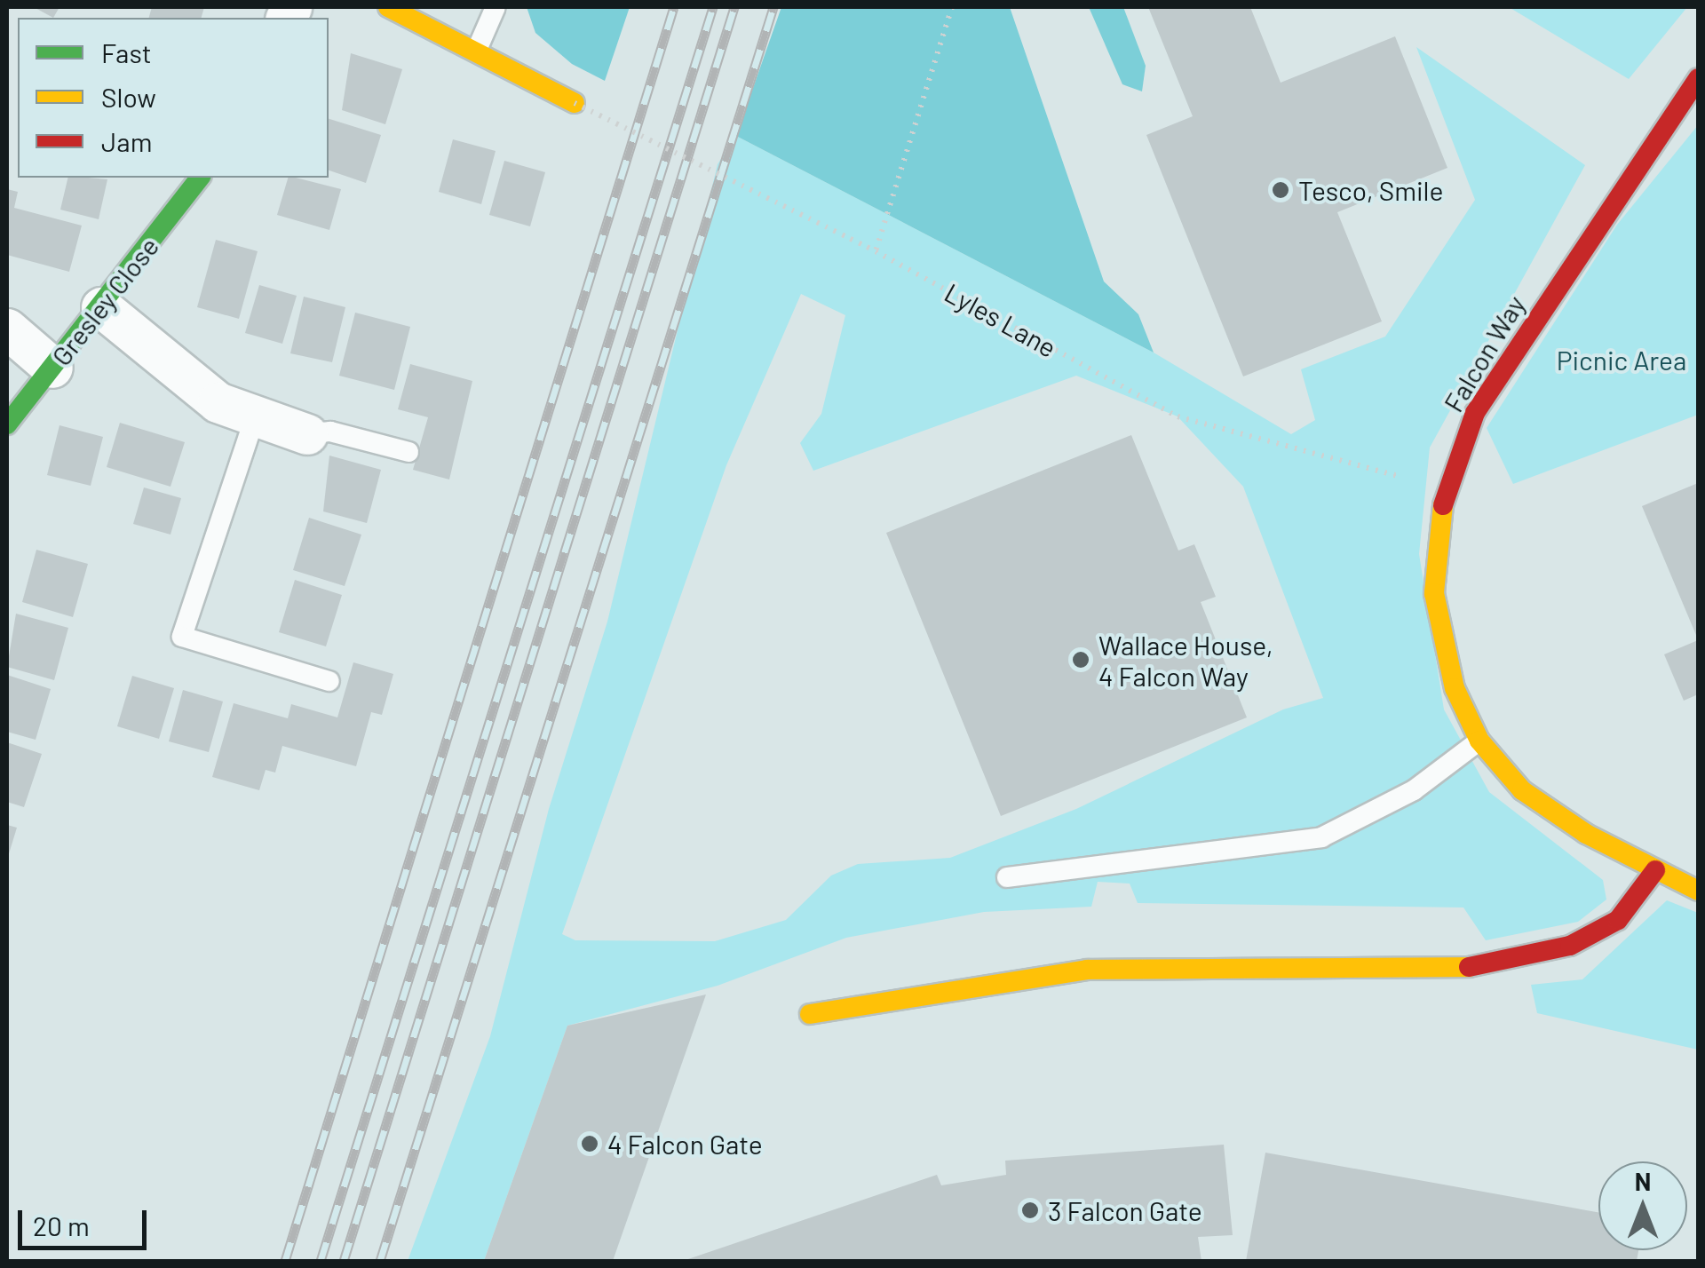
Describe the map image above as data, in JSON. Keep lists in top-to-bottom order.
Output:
{
  "streets": {
    "street": ["Gresley Close", "Falcon Way"],
    "path": ["Lyles Lane"]
  },
  "crossings": [
    ["Lyles Lane", "Falcon Way"]
  ],
  "parks": ["Picnic Area"],
  "places": [
    "Tesco, Smile",
    "Wallace House, 4 Falcon Way",
    "4 Falcon Gate",
    "3 Falcon Gate"
  ],
  "legend": ["Fast", "Slow", "Jam"],
  "scale_bar": "20 m",
  "north": "top"
}
